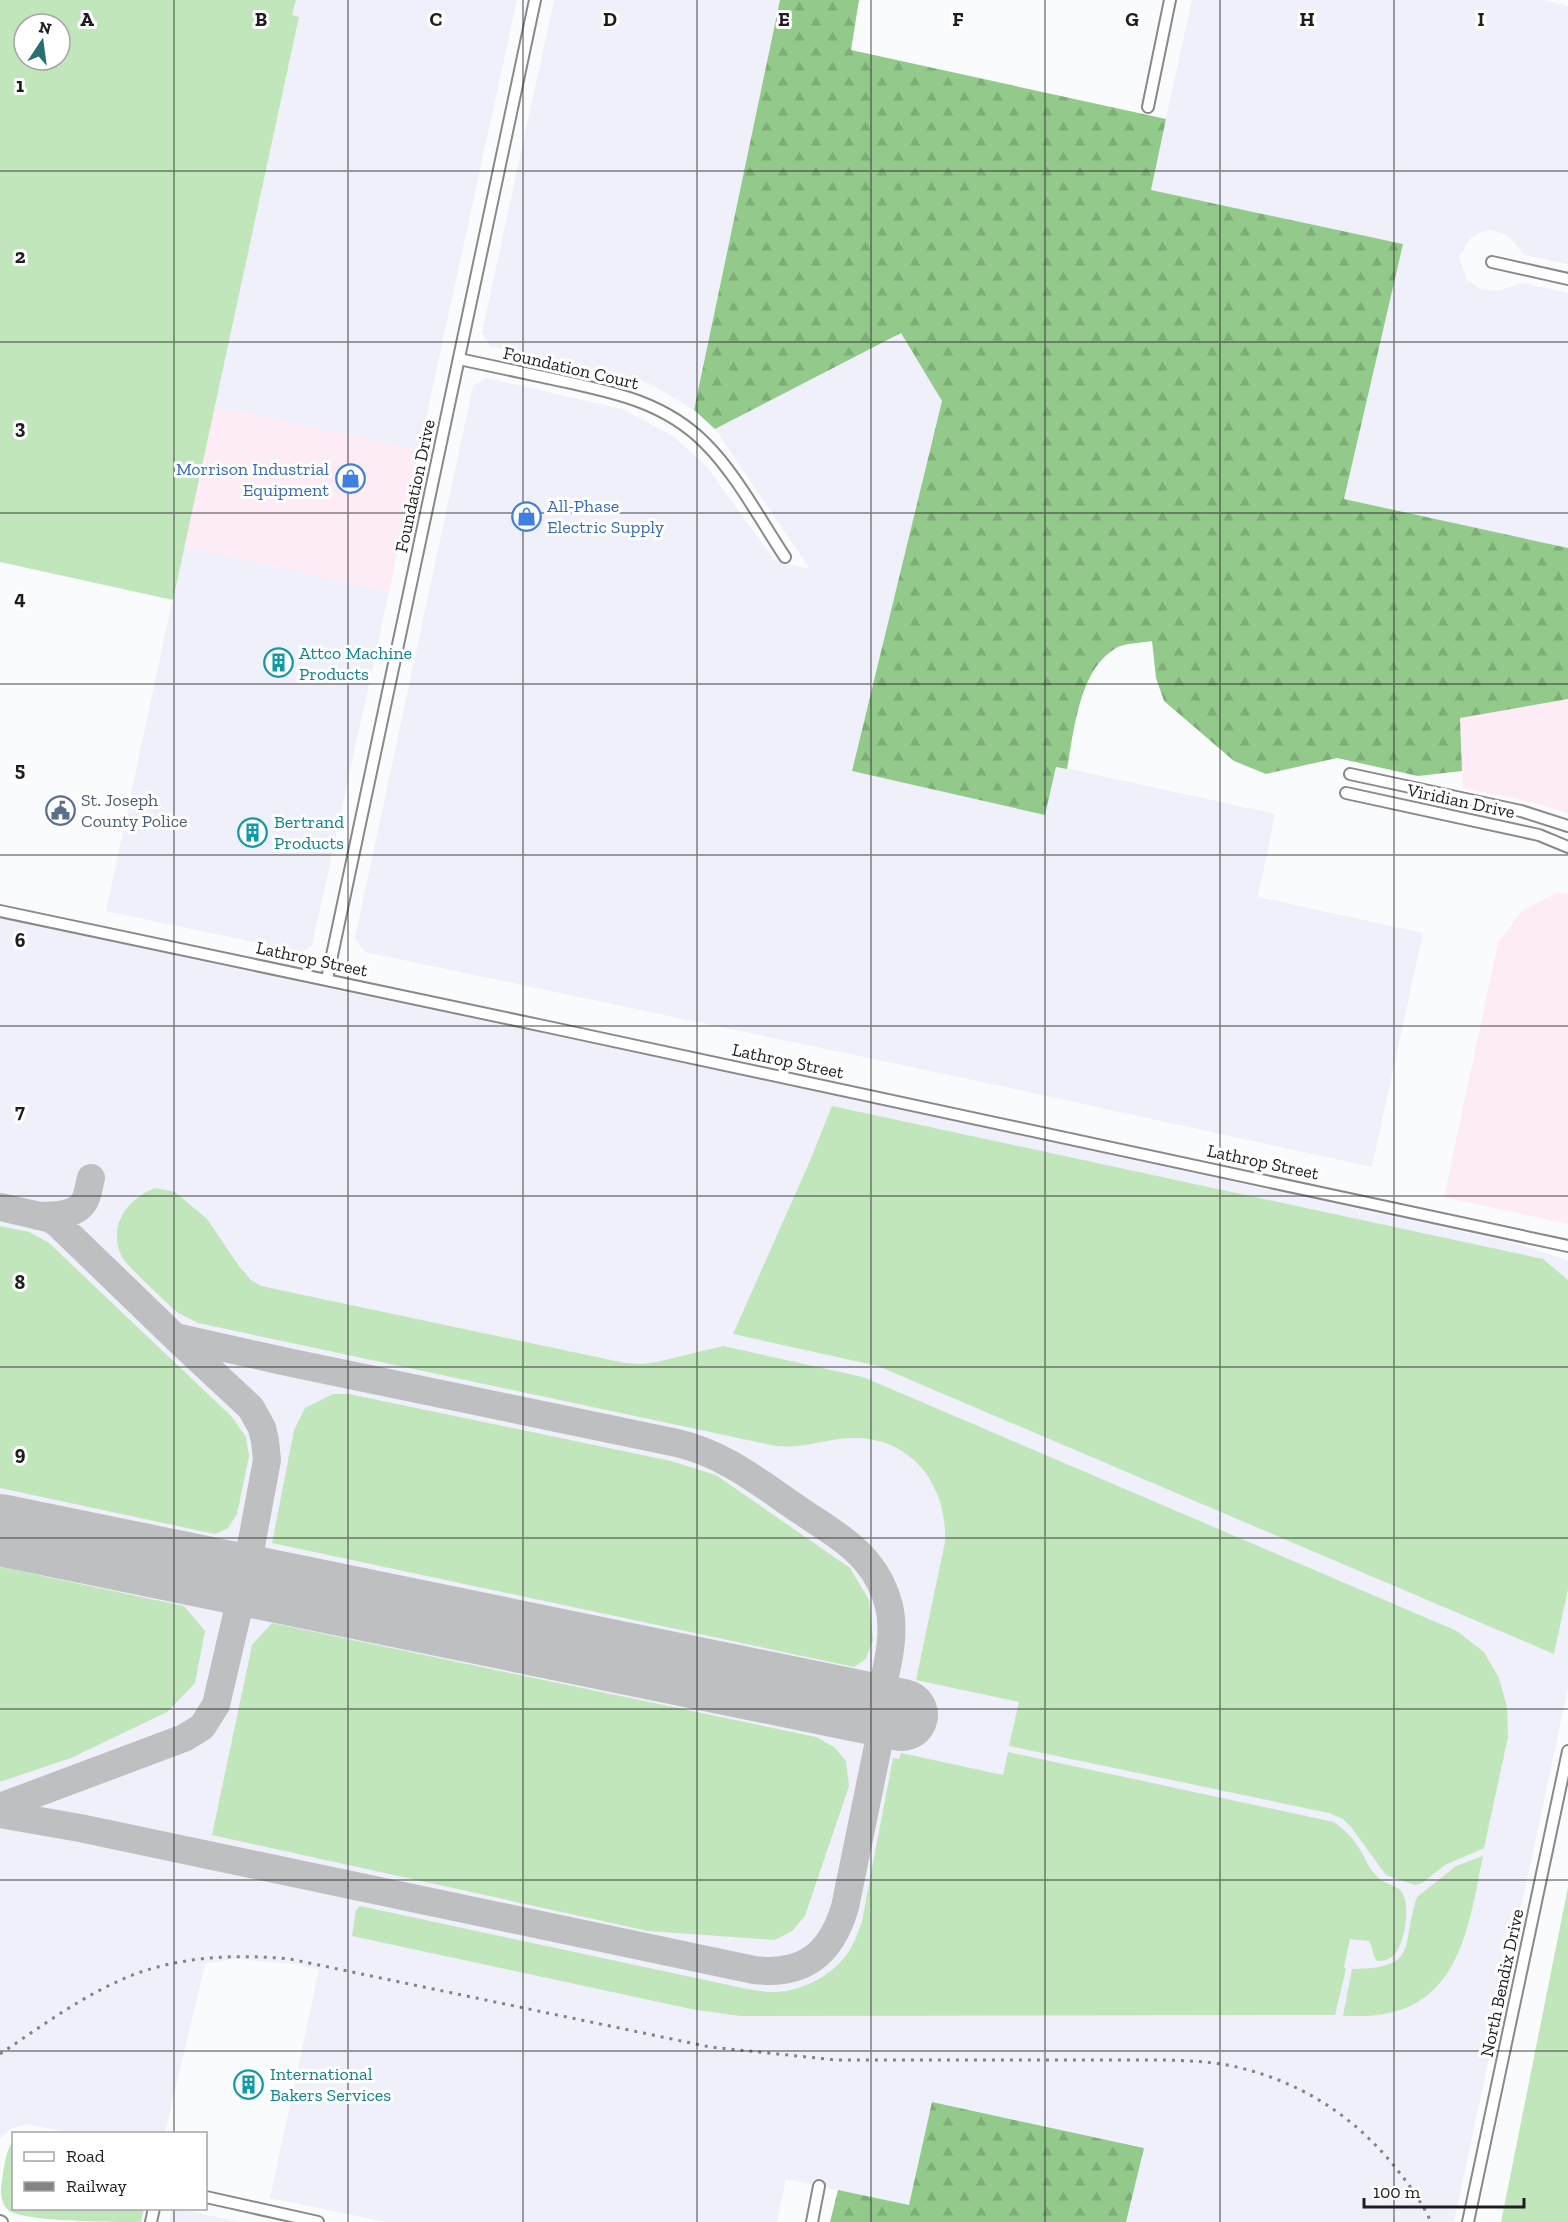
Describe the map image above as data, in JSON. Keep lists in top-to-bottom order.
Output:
{
  "streets": {
    "street": [
      "Foundation Court",
      "Foundation Drive",
      "Viridian Drive",
      "Lathrop Street",
      "North Bendix Drive"
    ]
  },
  "crossings": [
    ["Foundation Court", "Foundation Drive"],
    ["Foundation Drive", "Lathrop Street"]
  ],
  "places": {
    "shop": ["Morrison Industrial Equipment", "All-Phase Electric Supply"],
    "building": ["Attco Machine Products", "Bertrand Products", "International Bakers Services"],
    "public building": ["St. Joseph County Police"]
  },
  "legend": ["Road", "Railway"],
  "scale_bar": "100 m",
  "north": "top",
  "grid": {
    "columns": [
      "A",
      "B",
      "C",
      "D",
      "E",
      "F",
      "G",
      "H",
      "I"
    ],
    "rows": [
      "1",
      "2",
      "3",
      "4",
      "5",
      "6",
      "7",
      "8",
      "9"
    ]
  }
}
